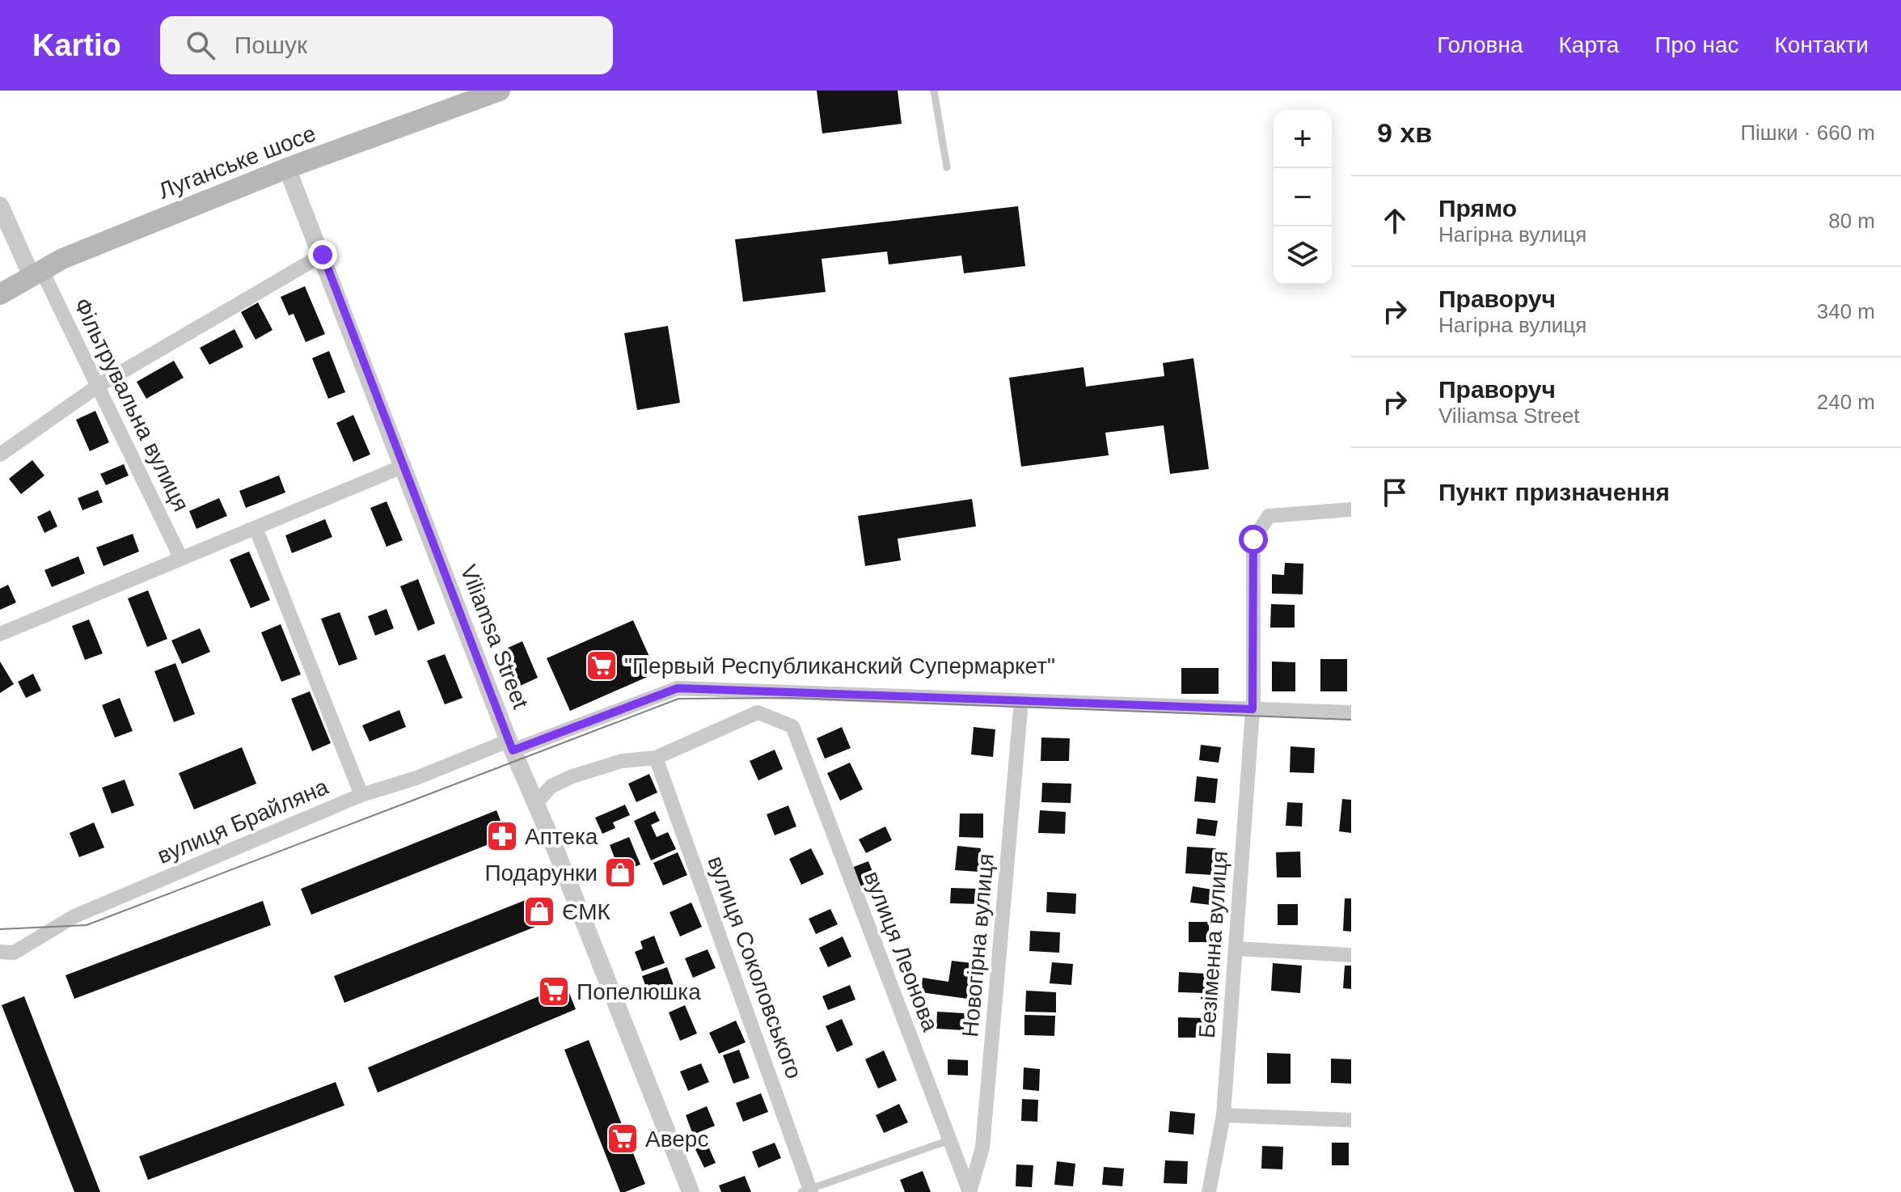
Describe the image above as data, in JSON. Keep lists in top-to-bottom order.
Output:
{
  "streets": {
    "main road": ["Луганське шосе"],
    "street": [
      "Фільтрувальна вулиця",
      "Viliamsa Street",
      "вулиця Брайляна",
      "Безіменна вулиця",
      "Новогірна вулиця",
      "вулиця Леонова",
      "вулиця Соколовського"
    ]
  },
  "crossings": [
    ["Луганське шосе", "Фільтрувальна вулиця"],
    ["Луганське шосе", "Viliamsa Street"],
    ["Viliamsa Street", "вулиця Брайляна"],
    ["вулиця Брайляна", "Безіменна вулиця"],
    ["вулиця Брайляна", "Новогірна вулиця"],
    ["Новогірна вулиця", "вулиця Леонова"],
    ["вулиця Леонова", "вулиця Соколовського"]
  ],
  "places": {
    "supermarket": ["\"Первый Республиканский Супермаркет\"", "Попелюшка", "Аверс"],
    "pharmacy": ["Аптека"],
    "shop": ["Подарунки", "ЄМК"]
  },
  "page": {
    "header": "Kartio",
    "search": "Пошук",
    "nav": [
      "Головна",
      "Карта",
      "Про нас",
      "Контакти"
    ],
    "heading": ["9 хв", "Пішки · 660 m"],
    "map_buttons": ["+", "−"],
    "list": [
      ["Прямо", "Нагірна вулиця", "80 m"],
      ["Праворуч", "Нагірна вулиця", "340 m"],
      ["Праворуч", "Viliamsa Street", "240 m"],
      "Пункт призначення"
    ]
  }
}
